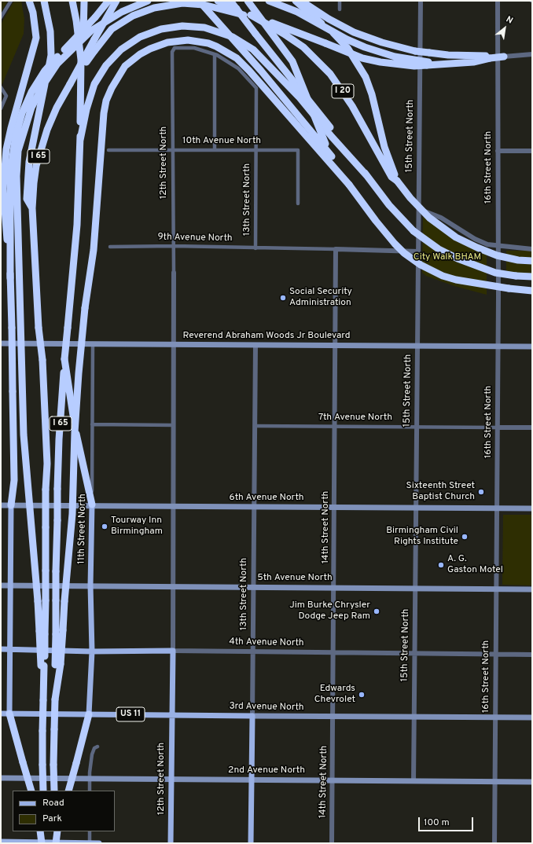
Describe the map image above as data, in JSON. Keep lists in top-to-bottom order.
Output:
{
  "streets": {
    "highway": ["I 20", "I 65"],
    "main road": [
      "12th Street North",
      "13th Street North",
      "Reverend Abraham Woods Jr Boulevard",
      "6th Avenue North",
      "11th Street North",
      "5th Avenue North",
      "4th Avenue North",
      "3rd Avenue North",
      "US 11",
      "2nd Avenue North"
    ],
    "street": [
      "15th Street North",
      "10th Avenue North",
      "16th Street North",
      "9th Avenue North",
      "7th Avenue North",
      "14th Street North"
    ]
  },
  "crossings": [
    ["15th Street North", "Reverend Abraham Woods Jr Boulevard"],
    ["15th Street North", "7th Avenue North"],
    ["15th Street North", "6th Avenue North"],
    ["15th Street North", "5th Avenue North"],
    ["15th Street North", "4th Avenue North"],
    ["15th Street North", "3rd Avenue North"],
    ["15th Street North", "2nd Avenue North"],
    ["10th Avenue North", "12th Street North"],
    ["10th Avenue North", "13th Street North"],
    ["12th Street North", "13th Street North"],
    ["12th Street North", "9th Avenue North"],
    ["12th Street North", "4th Avenue North"],
    ["12th Street North", "3rd Avenue North"],
    ["12th Street North", "2nd Avenue North"],
    ["16th Street North", "Reverend Abraham Woods Jr Boulevard"],
    ["16th Street North", "7th Avenue North"],
    ["16th Street North", "6th Avenue North"],
    ["16th Street North", "5th Avenue North"],
    ["16th Street North", "4th Avenue North"],
    ["16th Street North", "3rd Avenue North"],
    ["16th Street North", "2nd Avenue North"],
    ["13th Street North", "9th Avenue North"],
    ["13th Street North", "Reverend Abraham Woods Jr Boulevard"],
    ["13th Street North", "7th Avenue North"],
    ["13th Street North", "6th Avenue North"],
    ["13th Street North", "5th Avenue North"],
    ["13th Street North", "4th Avenue North"],
    ["13th Street North", "3rd Avenue North"],
    ["13th Street North", "2nd Avenue North"],
    ["9th Avenue North", "14th Street North"],
    ["Reverend Abraham Woods Jr Boulevard", "14th Street North"],
    ["Reverend Abraham Woods Jr Boulevard", "11th Street North"],
    ["7th Avenue North", "14th Street North"],
    ["6th Avenue North", "14th Street North"],
    ["6th Avenue North", "11th Street North"],
    ["14th Street North", "5th Avenue North"],
    ["14th Street North", "4th Avenue North"],
    ["14th Street North", "3rd Avenue North"],
    ["14th Street North", "2nd Avenue North"],
    ["11th Street North", "5th Avenue North"],
    ["11th Street North", "4th Avenue North"],
    ["11th Street North", "3rd Avenue North"]
  ],
  "parks": ["City Walk BHAM"],
  "places": [
    "Social Security Administration",
    "Sixteenth Street Baptist Church",
    "Tourway Inn Birmingham",
    "Birmingham Civil Rights Institute",
    "A. G. Gaston Motel",
    "Jim Burke Chrysler Dodge Jeep Ram",
    "Edwards Chevrolet"
  ],
  "legend": ["Road", "Park"],
  "scale_bar": "100 m",
  "north": "top right"
}
